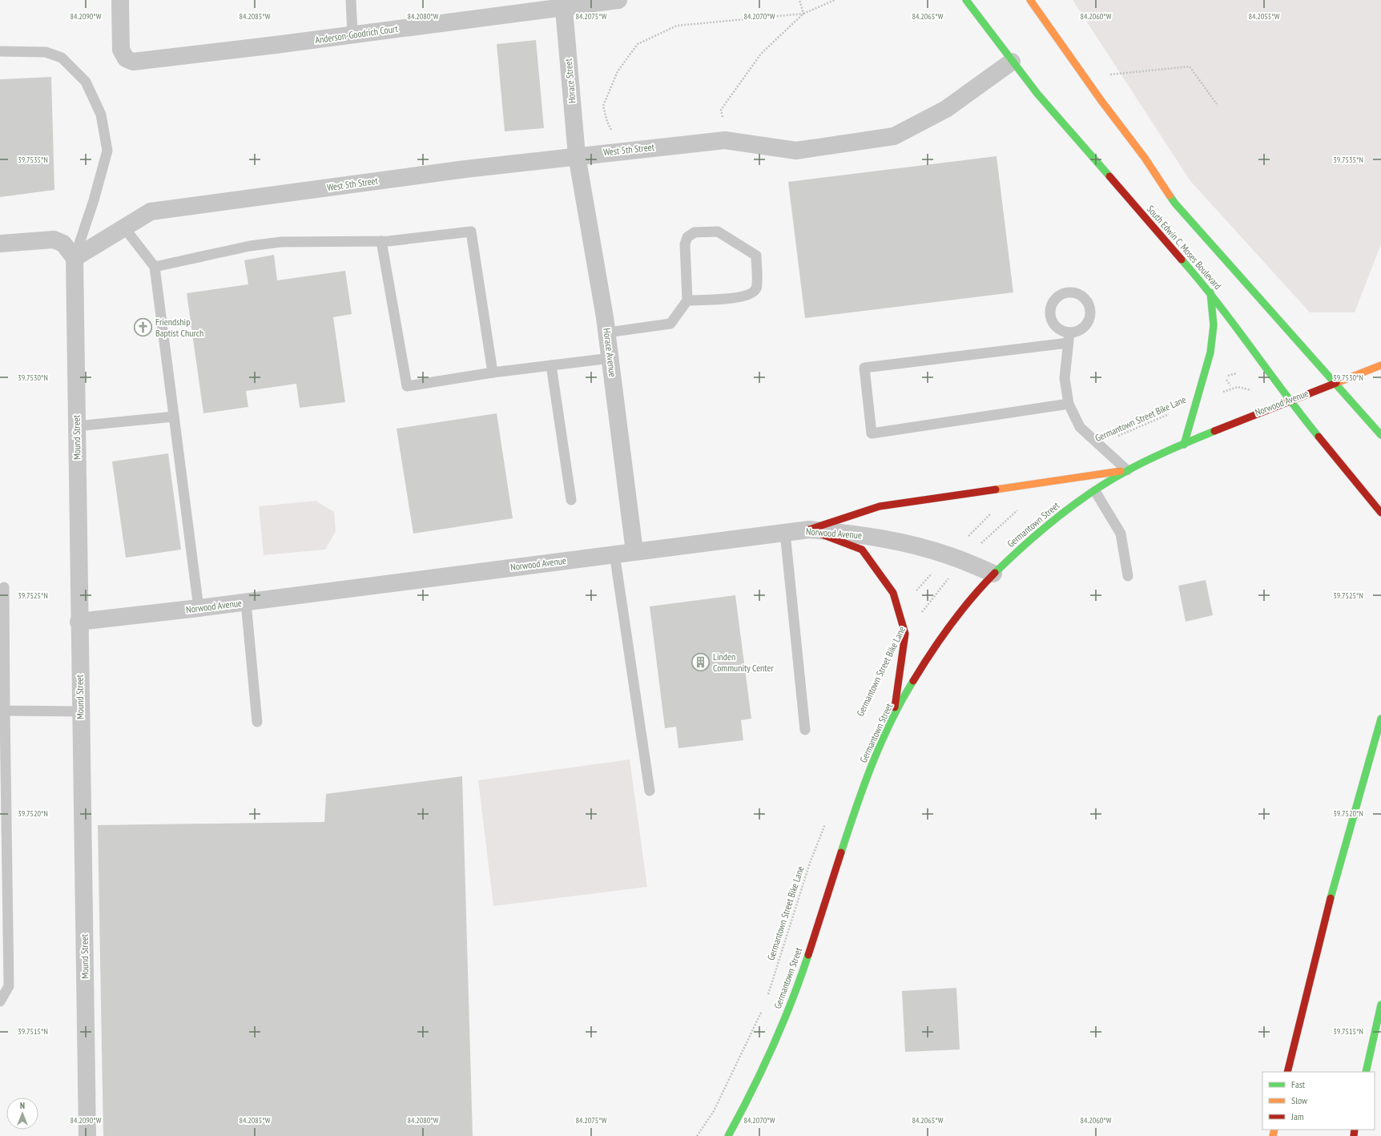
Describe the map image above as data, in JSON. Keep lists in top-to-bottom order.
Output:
{
  "streets": {
    "main road": ["South Edwin C. Moses Boulevard", "Norwood Avenue", "Germantown Street"],
    "street": [
      "Anderson-Goodrich Court",
      "Horace Street",
      "West 5th Street",
      "Horace Avenue",
      "Mound Street"
    ],
    "path": ["Germantown Street Bike Lane"]
  },
  "crossings": [
    ["Anderson-Goodrich Court", "Horace Street"],
    ["Horace Street", "West 5th Street"],
    ["Horace Street", "Horace Avenue"],
    ["West 5th Street", "South Edwin C. Moses Boulevard"],
    ["West 5th Street", "Horace Avenue"],
    ["West 5th Street", "Mound Street"],
    ["South Edwin C. Moses Boulevard", "Norwood Avenue"],
    ["Horace Avenue", "Norwood Avenue"],
    ["Norwood Avenue", "Germantown Street Bike Lane"],
    ["Norwood Avenue", "Mound Street"],
    ["Norwood Avenue", "Germantown Street"]
  ],
  "places": {
    "church": ["Friendship Baptist Church"],
    "building": ["Linden Community Center"]
  },
  "legend": ["Fast", "Slow", "Jam"],
  "north": "top",
  "coordinates": [
    "84.2090°W",
    "84.2085°W",
    "84.2080°W",
    "84.2075°W",
    "84.2070°W",
    "84.2065°W",
    "84.2060°W",
    "84.2055°W",
    "39.7535°N",
    "39.7530°N",
    "39.7525°N",
    "39.7520°N",
    "39.7515°N"
  ]
}
